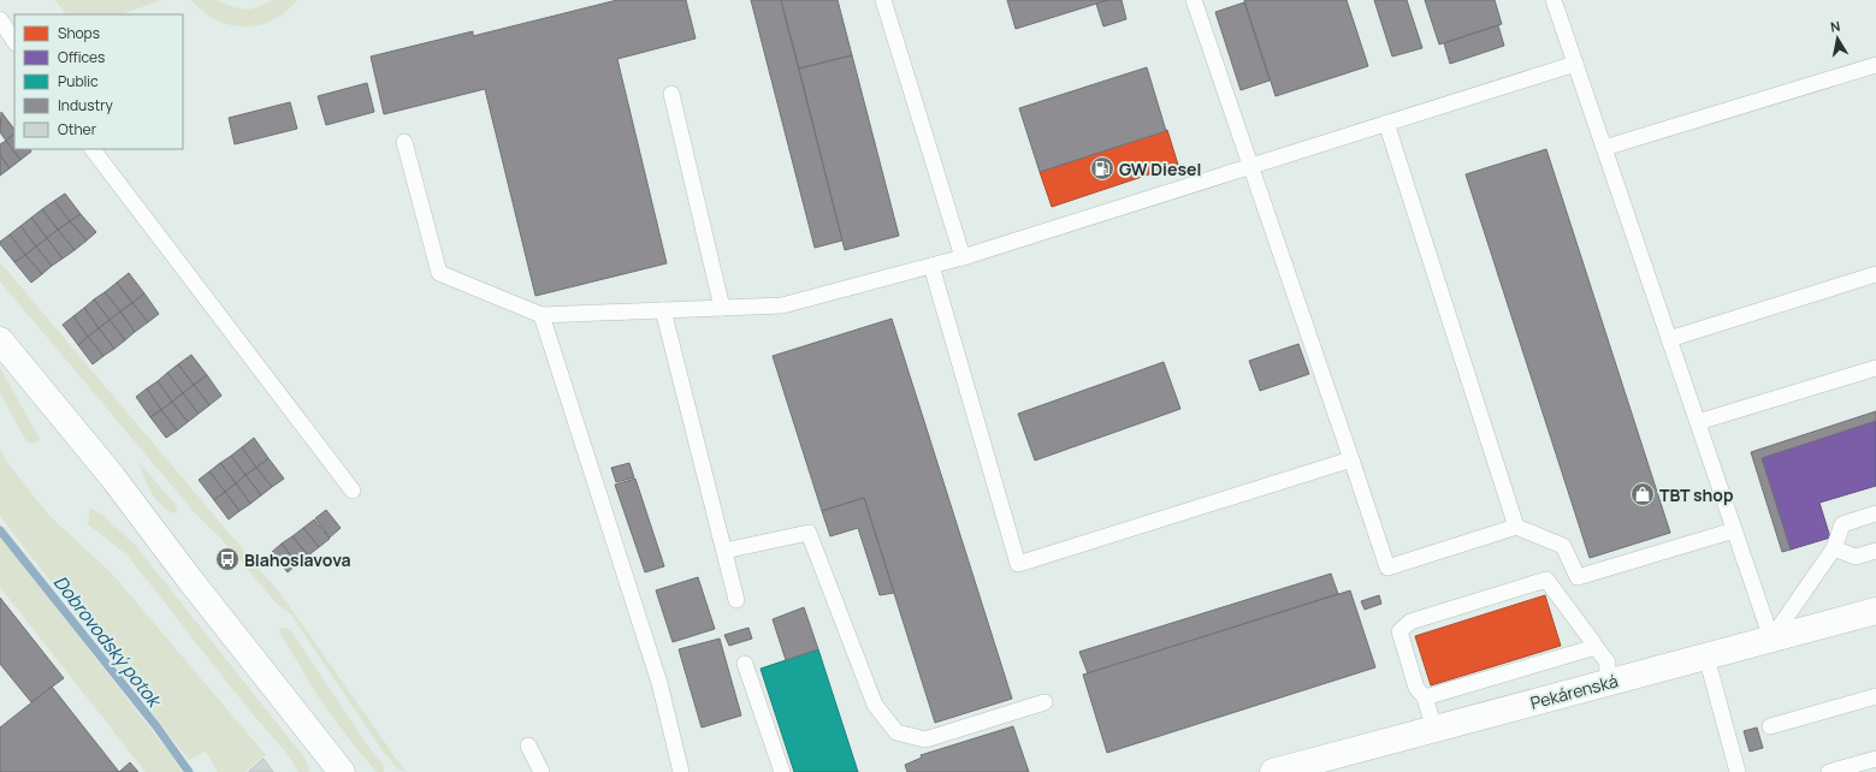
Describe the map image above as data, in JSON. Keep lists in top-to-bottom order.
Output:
{
  "streets": {
    "street": ["Pekárenská"]
  },
  "water": ["Dobrovodský potok"],
  "places": {
    "fuel station": ["GW Diesel"],
    "shop": ["TBT shop"],
    "bus stop": ["Blahoslavova"]
  },
  "legend": [
    "Shops",
    "Offices",
    "Public",
    "Industry",
    "Other"
  ],
  "north": "top"
}
